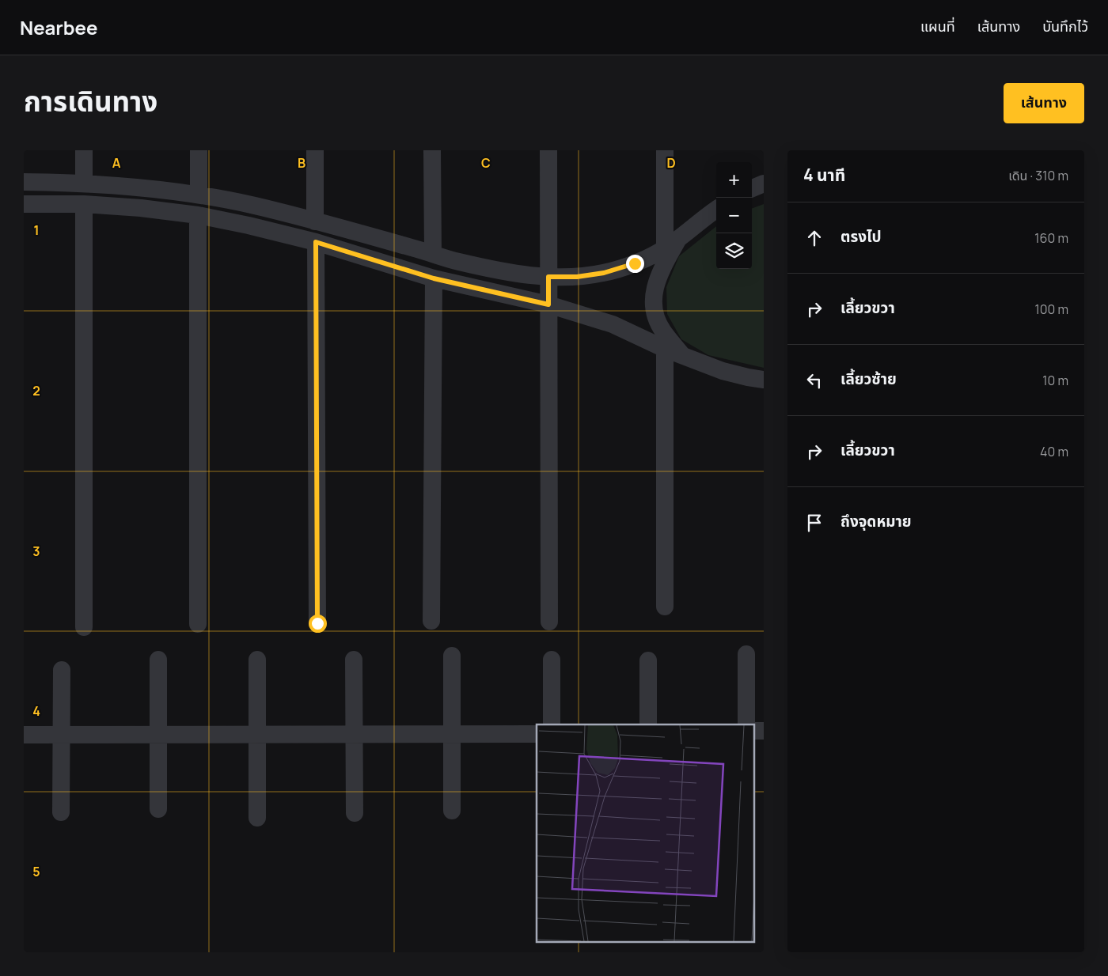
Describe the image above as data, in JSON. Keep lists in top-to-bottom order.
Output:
{
  "page": {
    "header": "Nearbee",
    "nav": ["แผนที่", "เส้นทาง", "บันทึกไว้"],
    "title": "การเดินทาง",
    "buttons": "เส้นทาง",
    "heading": ["4 นาที", "เดิน · 310 m"],
    "map_buttons": ["+", "−"],
    "list": [
      ["ตรงไป", "160 m"],
      ["เลี้ยวขวา", "100 m"],
      ["เลี้ยวซ้าย", "10 m"],
      ["เลี้ยวขวา", "40 m"],
      "ถึงจุดหมาย"
    ]
  },
  "grid": {
    "columns": [
      "A",
      "B",
      "C",
      "D"
    ],
    "rows": [
      "1",
      "2",
      "3",
      "4",
      "5"
    ]
  }
}
